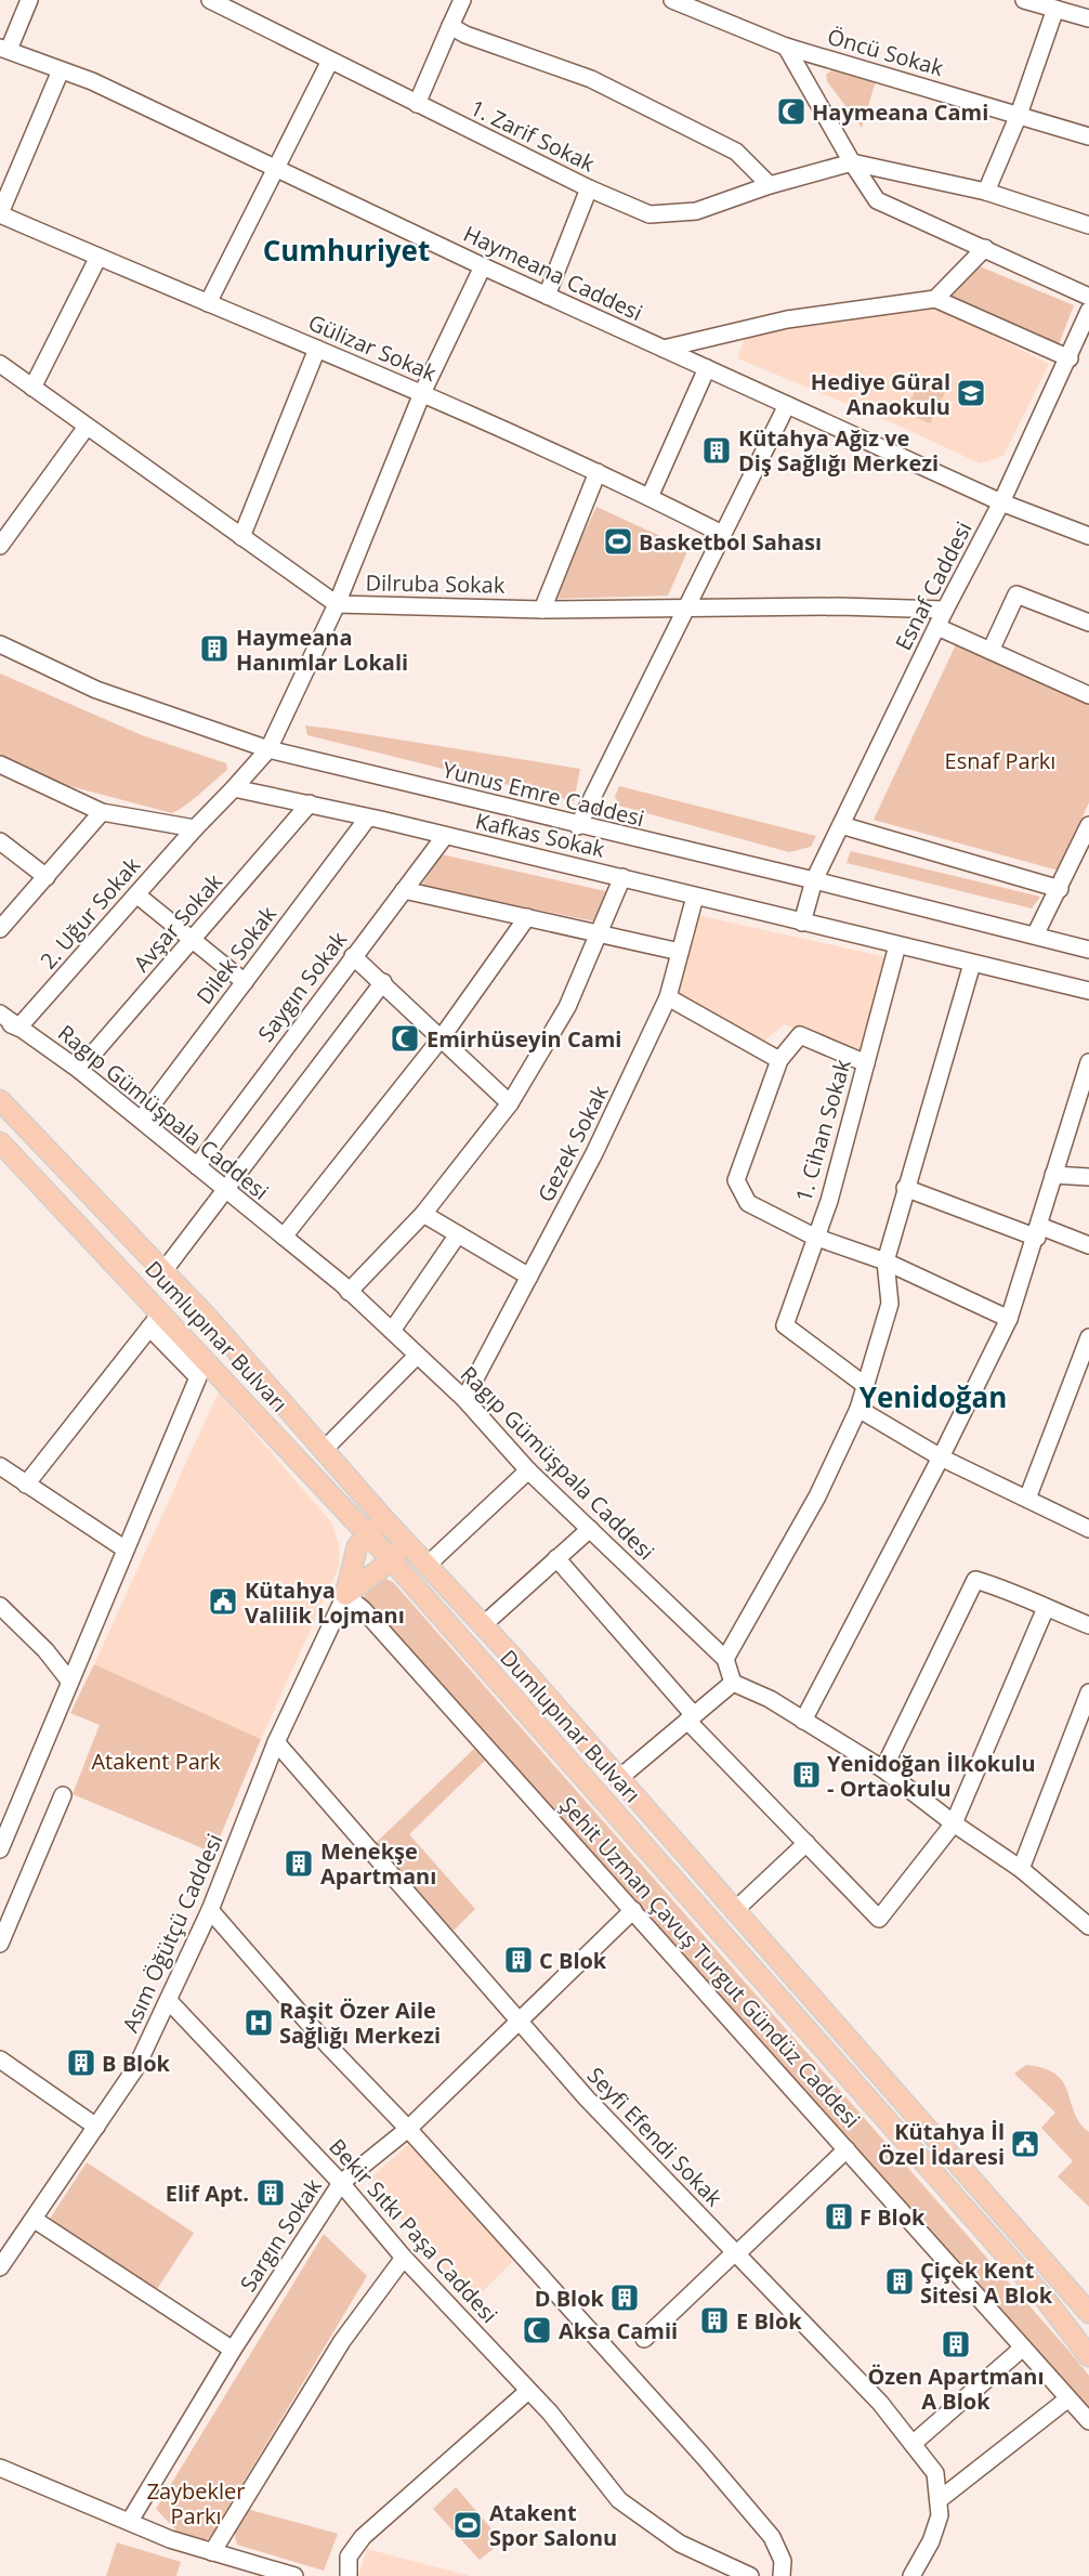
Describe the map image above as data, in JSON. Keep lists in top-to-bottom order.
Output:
{
  "streets": {
    "main road": ["Dumlupınar Bulvarı"],
    "street": [
      "Öncü Sokak",
      "1. Zarif Sokak",
      "Haymeana Caddesi",
      "Gülizar Sokak",
      "Dilruba Sokak",
      "Esnaf Caddesi",
      "Yunus Emre Caddesi",
      "Kafkas Sokak",
      "2. Uğur Sokak",
      "Avşar Sokak",
      "Dilek Sokak",
      "Saygın Sokak",
      "Ragıp Gümüşpala Caddesi",
      "1. Cihan Sokak",
      "Gezek Sokak",
      "Asım Öğütçü Caddesi",
      "Şehit Uzman Çavuş Turgut Gündüz Caddesi",
      "Seyfi Efendi Sokak",
      "Bekir Sıtkı Paşa Caddesi",
      "Sargın Sokak"
    ]
  },
  "crossings": [
    ["Haymeana Caddesi", "Esnaf Caddesi"],
    ["Dilruba Sokak", "Esnaf Caddesi"],
    ["Esnaf Caddesi", "Yunus Emre Caddesi"],
    ["Esnaf Caddesi", "Kafkas Sokak"],
    ["Kafkas Sokak", "Avşar Sokak"],
    ["Kafkas Sokak", "Dilek Sokak"],
    ["Kafkas Sokak", "Saygın Sokak"],
    ["Kafkas Sokak", "1. Cihan Sokak"],
    ["Kafkas Sokak", "Gezek Sokak"],
    ["2. Uğur Sokak", "Ragıp Gümüşpala Caddesi"],
    ["Avşar Sokak", "Ragıp Gümüşpala Caddesi"],
    ["Dilek Sokak", "Ragıp Gümüşpala Caddesi"],
    ["Saygın Sokak", "Ragıp Gümüşpala Caddesi"],
    ["Ragıp Gümüşpala Caddesi", "Gezek Sokak"],
    ["Asım Öğütçü Caddesi", "Şehit Uzman Çavuş Turgut Gündüz Caddesi"],
    ["Asım Öğütçü Caddesi", "Seyfi Efendi Sokak"],
    ["Asım Öğütçü Caddesi", "Bekir Sıtkı Paşa Caddesi"],
    ["Şehit Uzman Çavuş Turgut Gündüz Caddesi", "Sargın Sokak"],
    ["Seyfi Efendi Sokak", "Sargın Sokak"],
    ["Bekir Sıtkı Paşa Caddesi", "Sargın Sokak"]
  ],
  "districts": ["Cumhuriyet", "Yenidoğan"],
  "parks": ["Esnaf Parkı", "Atakent Park", "Zaybekler Parkı"],
  "places": {
    "mosque": ["Haymeana Cami", "Emirhüseyin Cami", "Aksa Camii"],
    "school or university": ["Hediye Güral Anaokulu"],
    "building": [
      "Kütahya Ağız ve Diş Sağlığı Merkezi",
      "Haymeana Hanımlar Lokali",
      "Yenidoğan İlkokulu - Ortaokulu",
      "Menekşe Apartmanı",
      "C Blok",
      "B Blok",
      "Elif Apt.",
      "F Blok",
      "Çiçek Kent Sitesi A Blok",
      "D Blok",
      "E Blok",
      "Özen Apartmanı A Blok"
    ],
    "sports": ["Basketbol Sahası", "Atakent Spor Salonu"],
    "public building": ["Kütahya Valilik Lojmanı", "Kütahya İl Özel İdaresi"],
    "hospital": ["Raşit Özer Aile Sağlığı Merkezi"]
  }
}
